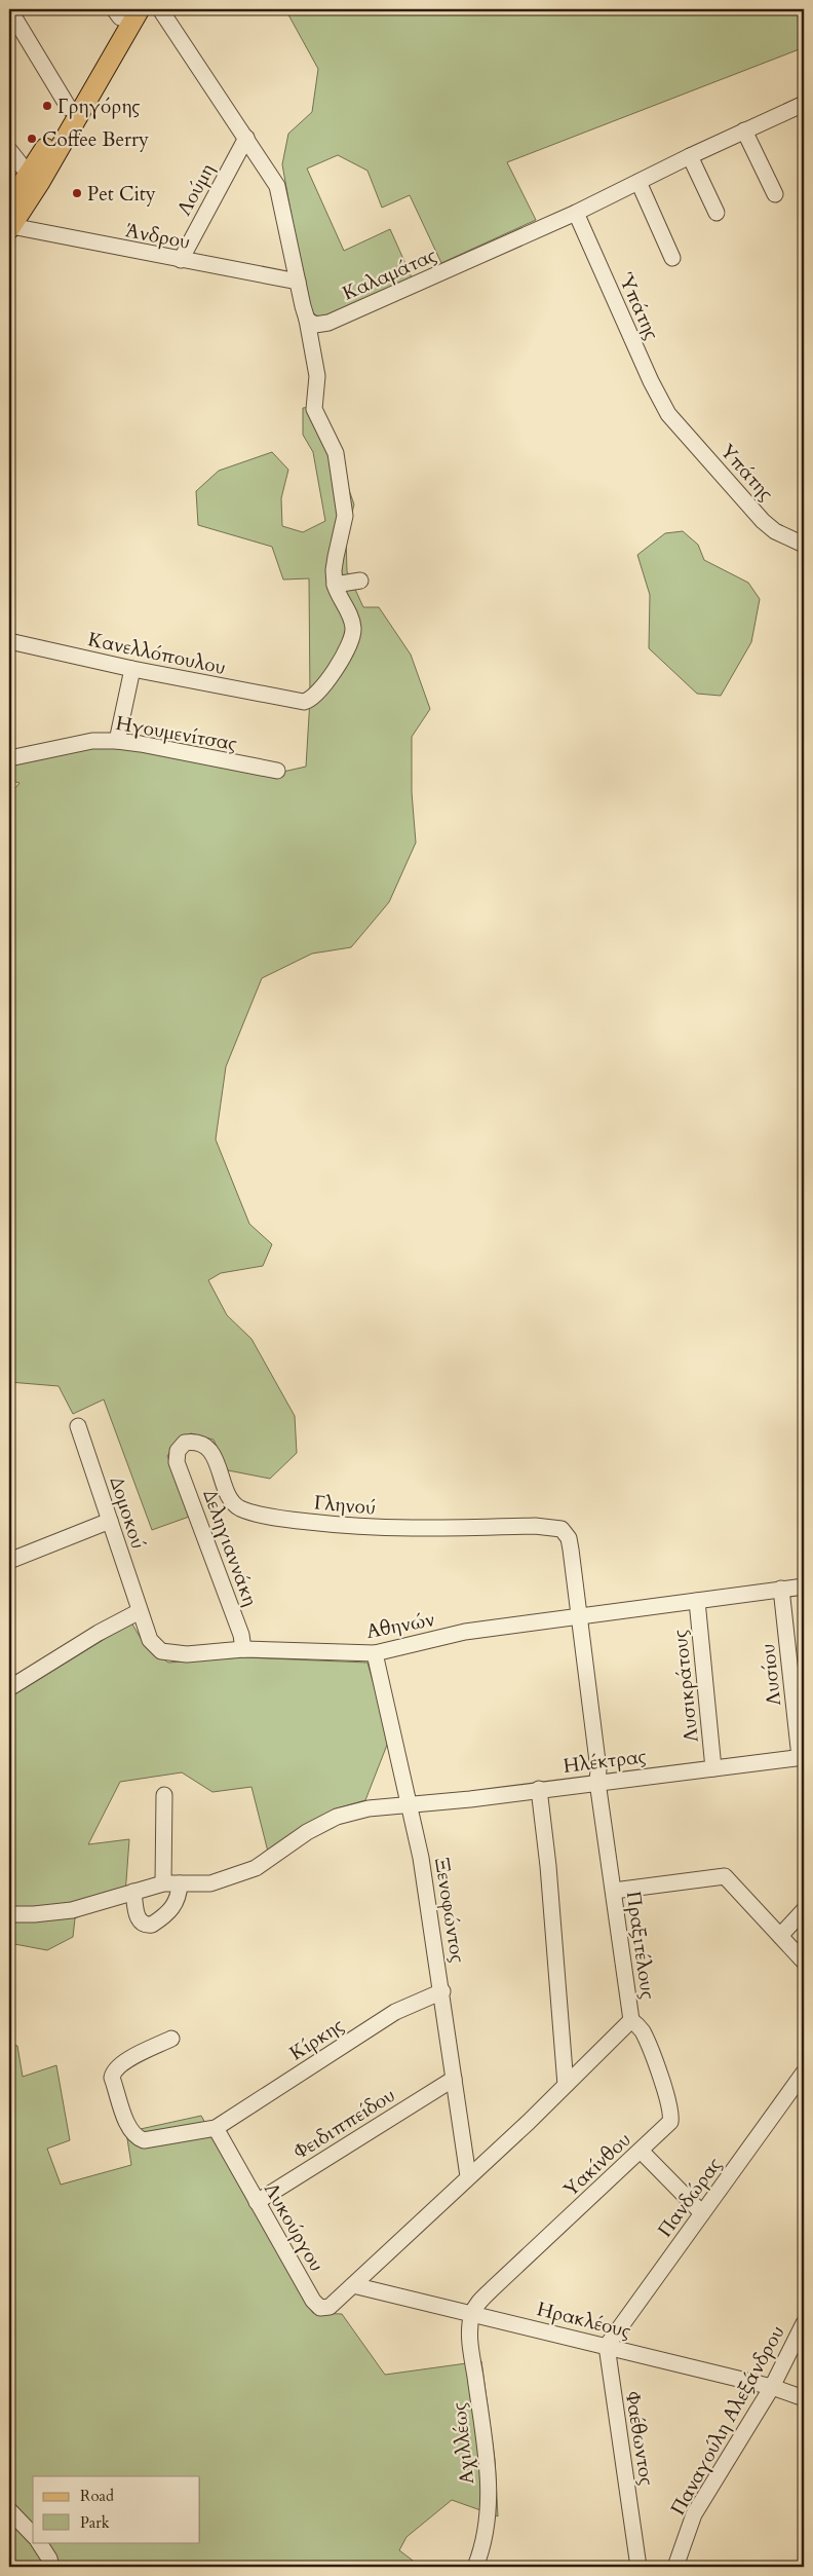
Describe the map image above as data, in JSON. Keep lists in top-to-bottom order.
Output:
{
  "streets": {
    "street": [
      "Λούμη",
      "Άνδρου",
      "Καλαμάτας",
      "Ύπάτης",
      "Υπάτης",
      "Κανελλόπουλου",
      "Ηγουμενίτσας",
      "Γληνού",
      "Δομοκού",
      "Δεληγιαννάκη",
      "Αθηνών",
      "Λυσίου",
      "Λυσικράτους",
      "Ηλέκτρας",
      "Ξενοφώντος",
      "Πραξιτέλους",
      "Κίρκης",
      "Φειδιππείδου",
      "Υακίνθου",
      "Πανδώρας",
      "Λυκούργου",
      "Ηρακλέους",
      "Παναγούλη Αλεξάνδρου",
      "Φαέθωντος",
      "Αχιλλέως"
    ]
  },
  "crossings": [
    ["Λούμη", "Άνδρου"],
    ["Καλαμάτας", "Ύπάτης"],
    ["Ύπάτης", "Υπάτης"],
    ["Γληνού", "Δεληγιαννάκη"],
    ["Γληνού", "Πραξιτέλους"],
    ["Δομοκού", "Αθηνών"],
    ["Δεληγιαννάκη", "Αθηνών"],
    ["Αθηνών", "Λυσίου"],
    ["Αθηνών", "Λυσικράτους"],
    ["Αθηνών", "Ξενοφώντος"],
    ["Αθηνών", "Πραξιτέλους"],
    ["Λυσίου", "Ηλέκτρας"],
    ["Λυσικράτους", "Ηλέκτρας"],
    ["Ηλέκτρας", "Ξενοφώντος"],
    ["Ηλέκτρας", "Πραξιτέλους"],
    ["Ξενοφώντος", "Πραξιτέλους"],
    ["Ξενοφώντος", "Κίρκης"],
    ["Ξενοφώντος", "Φειδιππείδου"],
    ["Πραξιτέλους", "Υακίνθου"],
    ["Πραξιτέλους", "Λυκούργου"],
    ["Πραξιτέλους", "Ηρακλέους"],
    ["Κίρκης", "Λυκούργου"],
    ["Φειδιππείδου", "Λυκούργου"],
    ["Υακίνθου", "Ηρακλέους"],
    ["Υακίνθου", "Αχιλλέως"],
    ["Πανδώρας", "Ηρακλέους"],
    ["Πανδώρας", "Φαέθωντος"],
    ["Λυκούργου", "Ηρακλέους"],
    ["Ηρακλέους", "Παναγούλη Αλεξάνδρου"],
    ["Ηρακλέους", "Φαέθωντος"],
    ["Ηρακλέους", "Αχιλλέως"]
  ],
  "places": ["Γρηγόρης", "Coffee Berry", "Pet City"],
  "legend": ["Road", "Park"]
}
